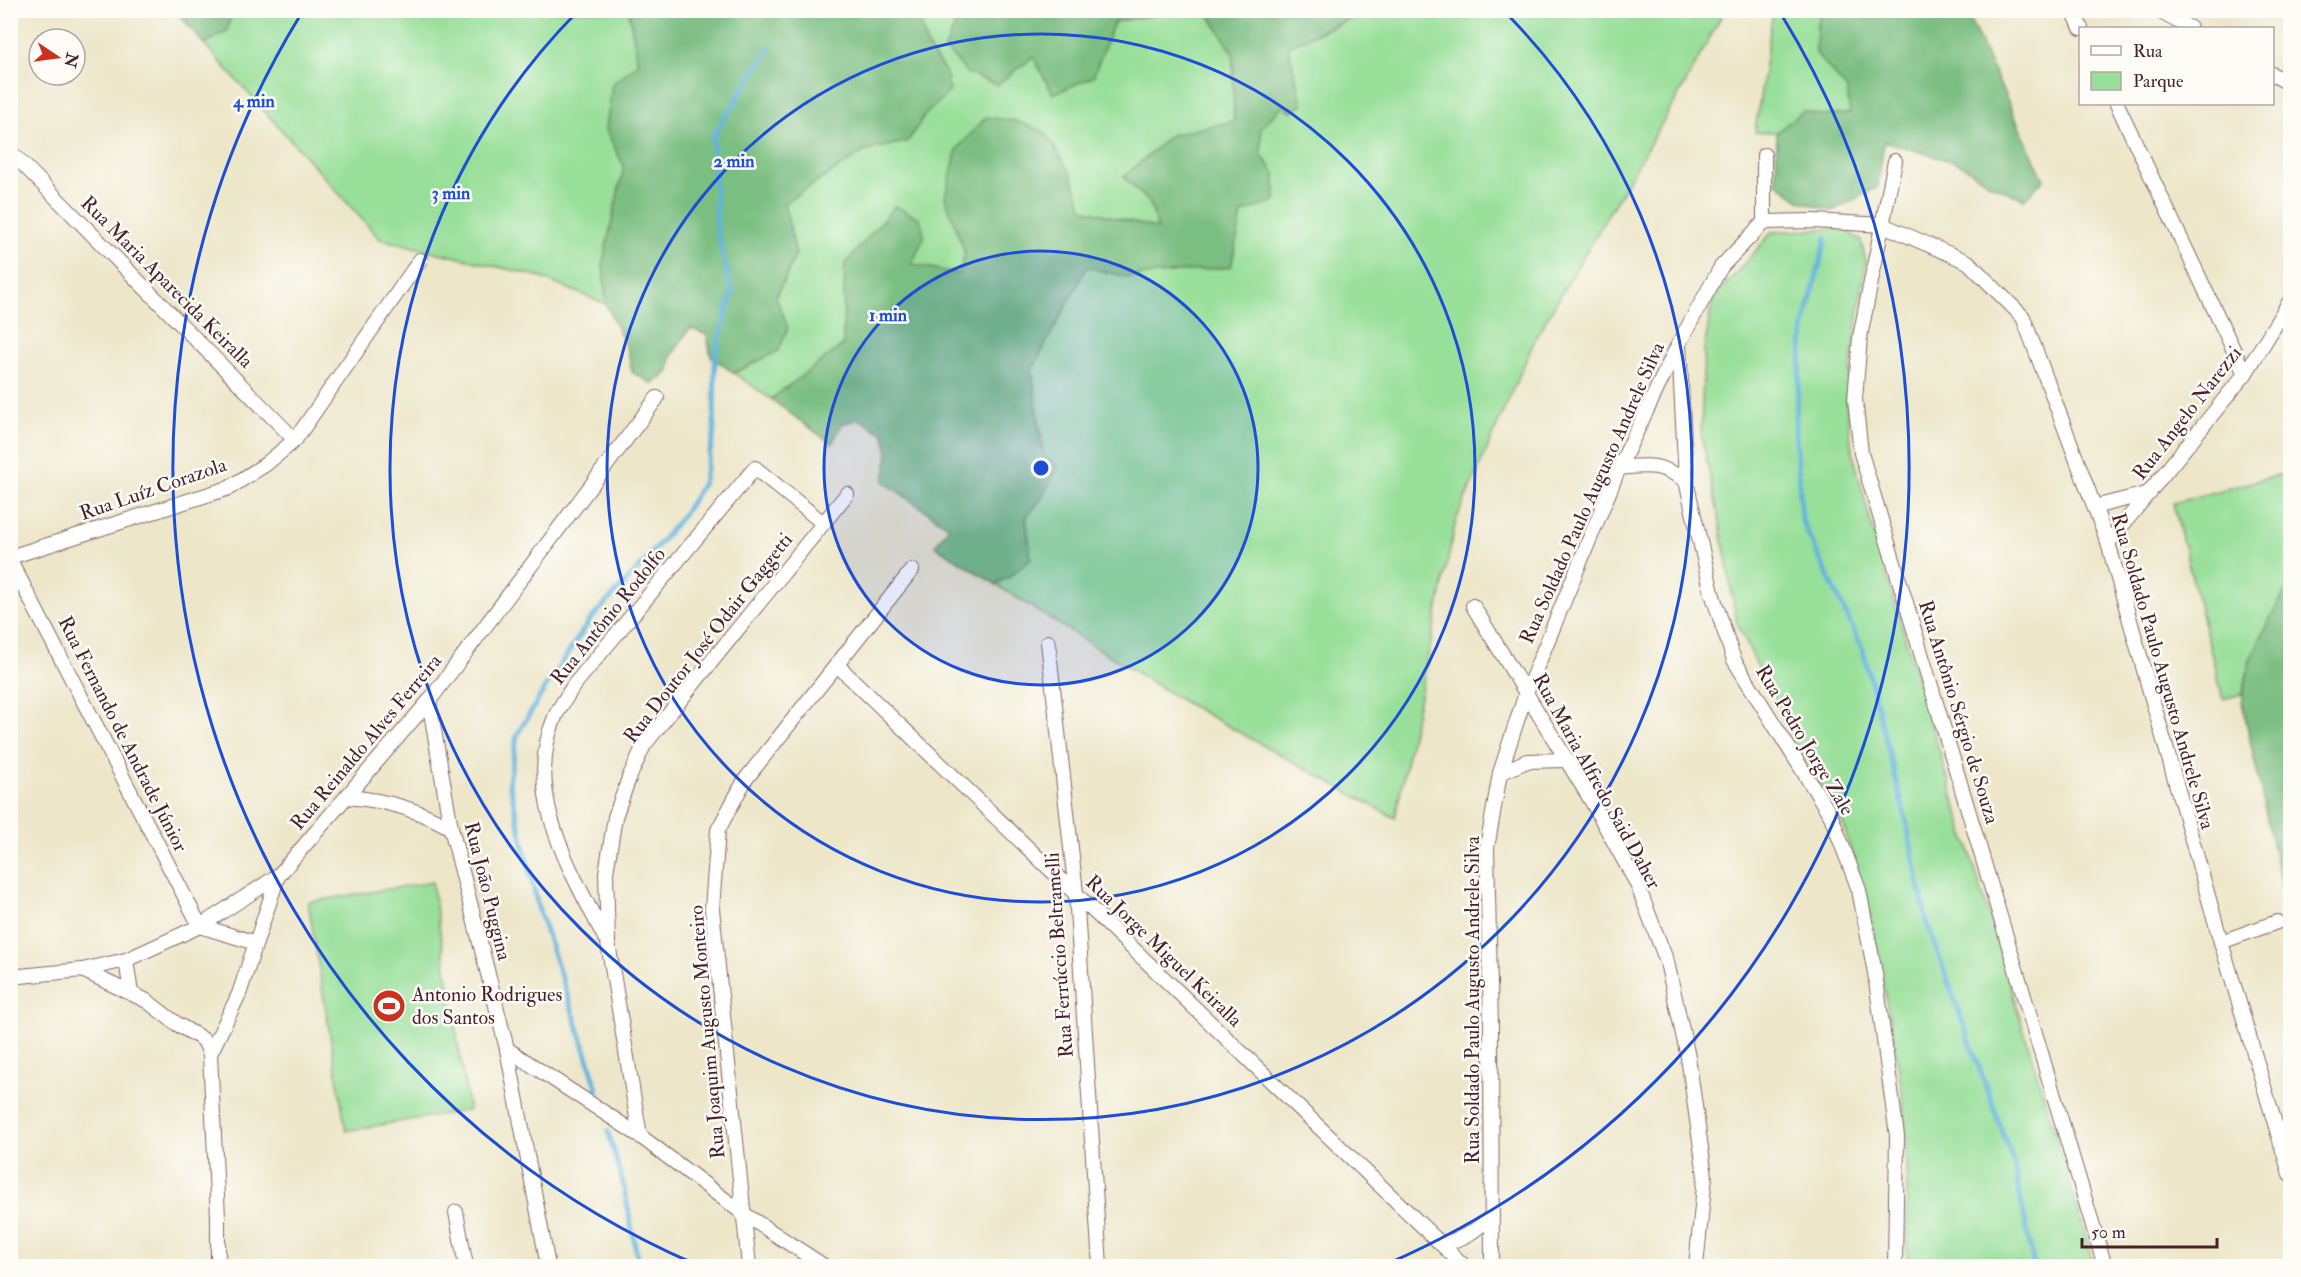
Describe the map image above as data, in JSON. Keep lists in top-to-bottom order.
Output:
{
  "streets": {
    "street": [
      "Rua Maria Aparecida Keiralla",
      "Rua Angelo Narezzi",
      "Rua Luíz Corazola",
      "Rua Soldado Paulo Augusto Andrele Silva",
      "Rua Antônio Rodolfo",
      "Rua Doutor José Odair Gaggetti",
      "Rua Antônio Sérgio de Souza",
      "Rua Fernando de Andrade Júnior",
      "Rua Pedro Jorge Zale",
      "Rua Reinaldo Alves Ferreira",
      "Rua Maria Alfredo Said Daher",
      "Rua João Puggina",
      "Rua Jorge Miguel Keiralla",
      "Rua Ferrúccio Beltramelli",
      "Rua Joaquim Augusto Monteiro"
    ]
  },
  "crossings": [
    ["Rua Maria Aparecida Keiralla", "Rua Luíz Corazola"],
    ["Rua Angelo Narezzi", "Rua Soldado Paulo Augusto Andrele Silva"],
    ["Rua Luíz Corazola", "Rua Fernando de Andrade Júnior"],
    ["Rua Soldado Paulo Augusto Andrele Silva", "Rua Antônio Sérgio de Souza"],
    ["Rua Soldado Paulo Augusto Andrele Silva", "Rua Pedro Jorge Zale"],
    ["Rua Soldado Paulo Augusto Andrele Silva", "Rua Maria Alfredo Said Daher"],
    ["Rua Antônio Rodolfo", "Rua Doutor José Odair Gaggetti"],
    ["Rua Fernando de Andrade Júnior", "Rua Reinaldo Alves Ferreira"],
    ["Rua Reinaldo Alves Ferreira", "Rua João Puggina"],
    ["Rua Jorge Miguel Keiralla", "Rua Ferrúccio Beltramelli"],
    ["Rua Jorge Miguel Keiralla", "Rua Joaquim Augusto Monteiro"]
  ],
  "places": {
    "sports": ["Antonio Rodrigues dos Santos"]
  },
  "legend": ["Rua", "Parque"],
  "scale_bar": "50 m",
  "north": "right",
  "rings": [
    "4 min",
    "2 min",
    "3 min",
    "1 min"
  ]
}
